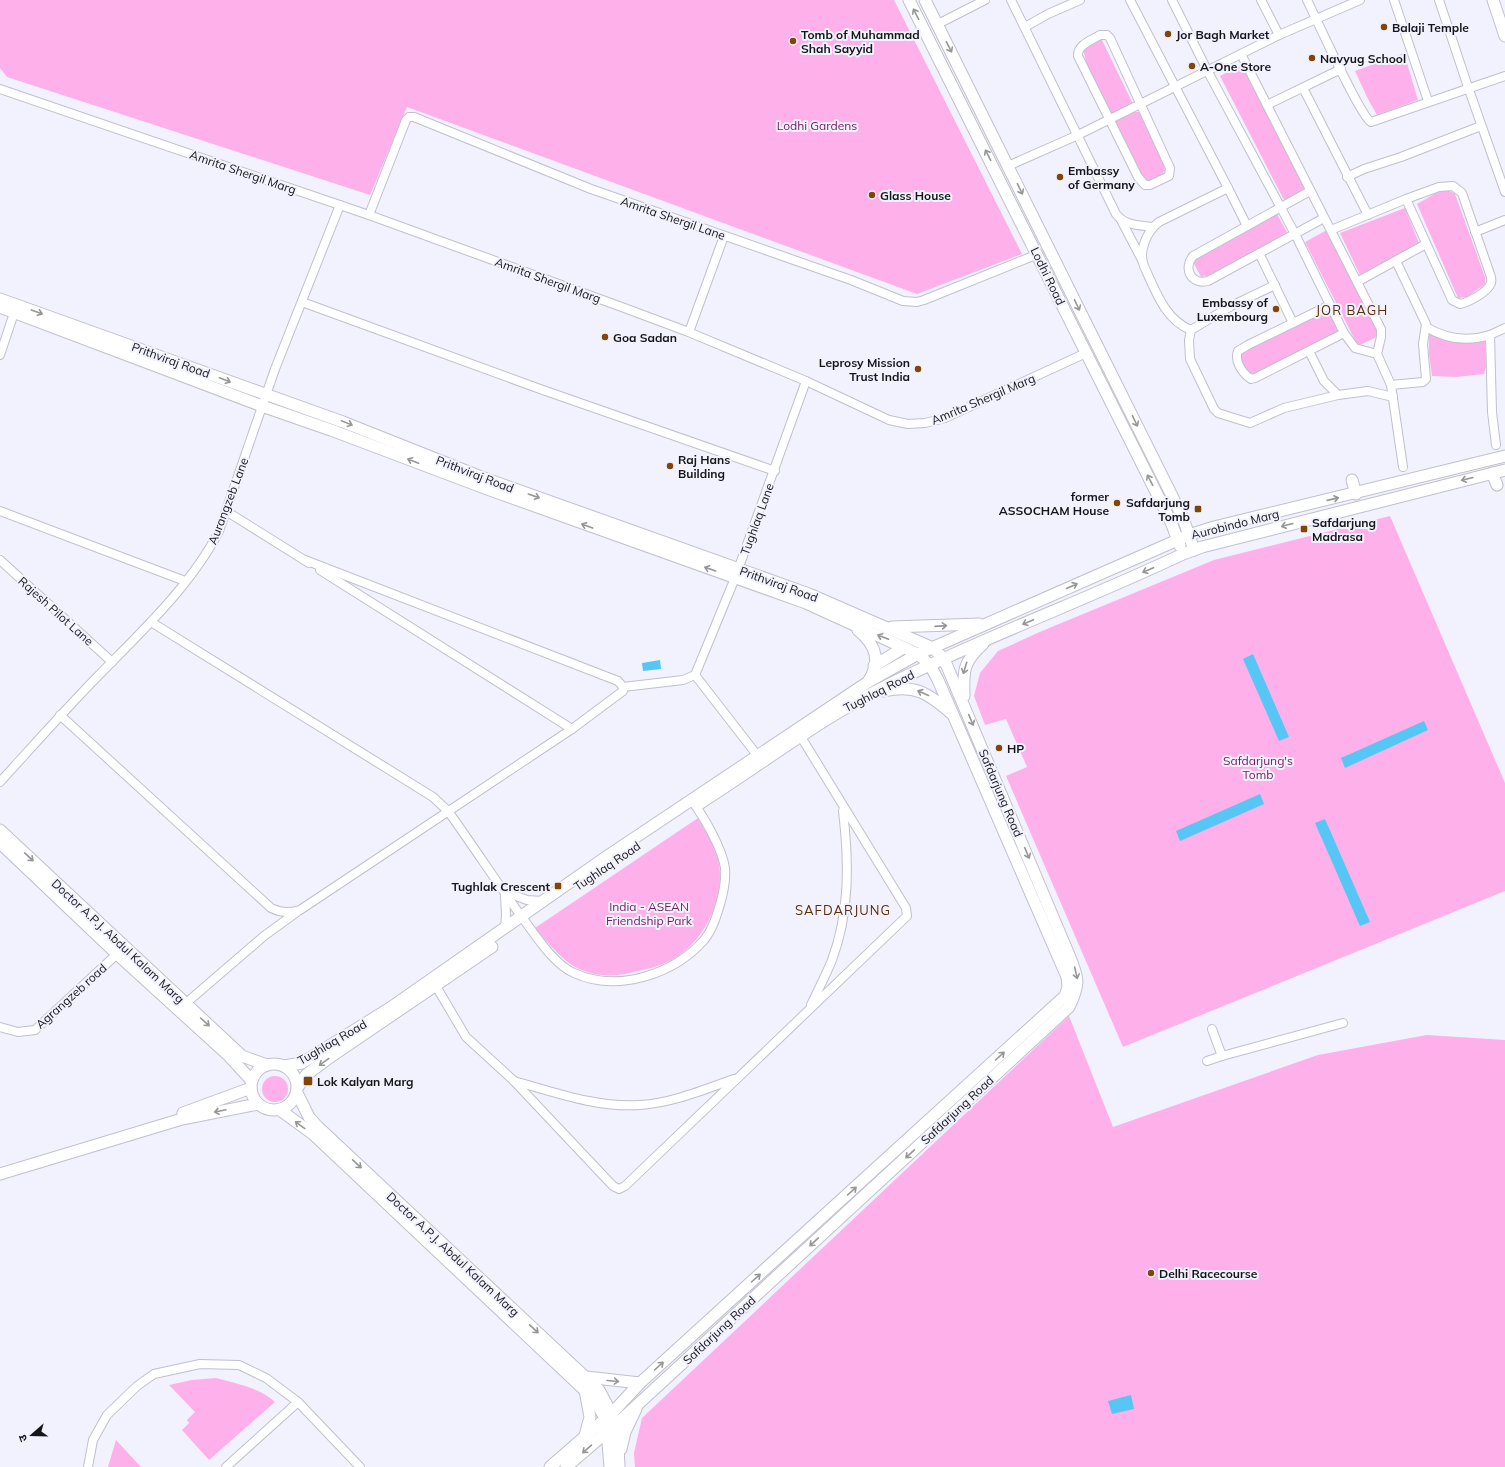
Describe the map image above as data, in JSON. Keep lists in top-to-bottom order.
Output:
{
  "streets": {
    "main road": [
      "Lodhi Road",
      "Prithviraj Road",
      "Aurobindo Marg",
      "Tughlaq Road",
      "Safdarjung Road",
      "Doctor A.P.J. Abdul Kalam Marg"
    ],
    "street": [
      "Amrita Shergil Marg",
      "Amrita Shergil Lane",
      "Aurangzeb Lane",
      "Tughlaq Lane",
      "Rajesh Pilot Lane",
      "Agrangzeb road"
    ]
  },
  "crossings": [
    ["Amrita Shergil Marg", "Amrita Shergil Lane"],
    ["Amrita Shergil Marg", "Lodhi Road"],
    ["Amrita Shergil Marg", "Aurangzeb Lane"],
    ["Amrita Shergil Marg", "Tughlaq Lane"],
    ["Amrita Shergil Lane", "Lodhi Road"],
    ["Lodhi Road", "Aurobindo Marg"],
    ["Prithviraj Road", "Aurangzeb Lane"],
    ["Prithviraj Road", "Tughlaq Lane"],
    ["Prithviraj Road", "Aurobindo Marg"],
    ["Prithviraj Road", "Tughlaq Road"],
    ["Prithviraj Road", "Safdarjung Road"],
    ["Aurangzeb Lane", "Rajesh Pilot Lane"],
    ["Aurobindo Marg", "Tughlaq Road"],
    ["Aurobindo Marg", "Safdarjung Road"],
    ["Tughlaq Road", "Safdarjung Road"],
    ["Tughlaq Road", "Doctor A.P.J. Abdul Kalam Marg"],
    ["Safdarjung Road", "Doctor A.P.J. Abdul Kalam Marg"],
    ["Doctor A.P.J. Abdul Kalam Marg", "Agrangzeb road"]
  ],
  "districts": ["JOR BAGH", "SAFDARJUNG"],
  "parks": ["Lodhi Gardens", "Safdarjung's Tomb", "India - ASEAN Friendship Park"],
  "places": {
    "other": [
      "Balaji Temple",
      "Jor Bagh Market",
      "Tomb of Muhammad Shah Sayyid",
      "Navyug School",
      "A-One Store",
      "Embassy of Germany",
      "Glass House",
      "Embassy of Luxembourg",
      "Goa Sadan",
      "Leprosy Mission Trust India",
      "Raj Hans Building",
      "former ASSOCHAM House",
      "HP",
      "Delhi Racecourse"
    ],
    "transit": [
      "Safdarjung Tomb",
      "Safdarjung Madrasa",
      "Tughlak Crescent",
      "Lok Kalyan Marg"
    ]
  },
  "north": "left"
}
